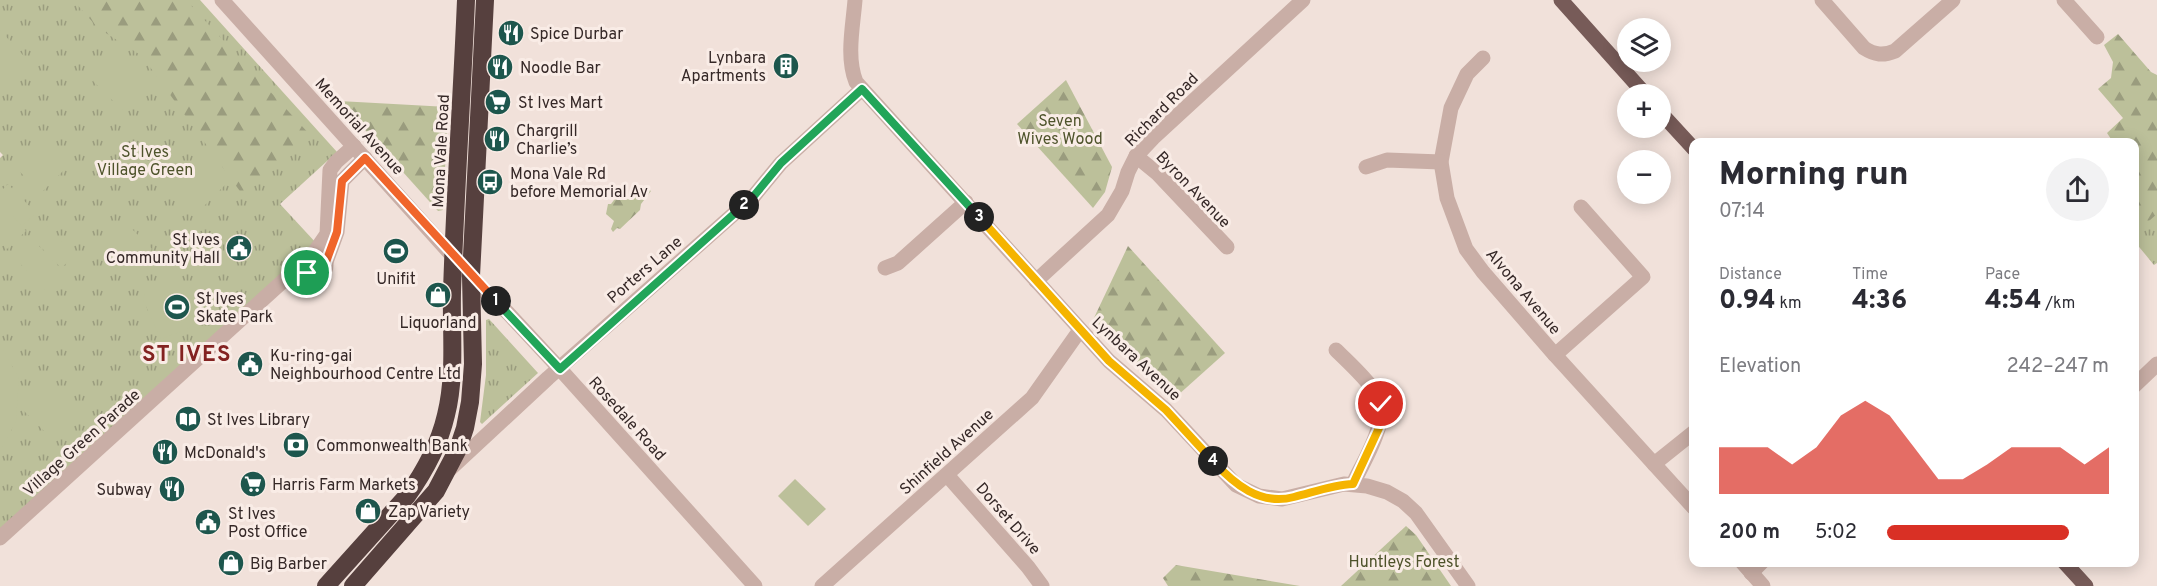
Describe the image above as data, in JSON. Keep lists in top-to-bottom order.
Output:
{
  "streets": {
    "highway": ["Mona Vale Road"],
    "street": [
      "Richard Road",
      "Memorial Avenue",
      "Byron Avenue",
      "Porters Lane",
      "Alvona Avenue",
      "Lynbara Avenue",
      "Rosedale Road",
      "Village Green Parade",
      "Shinfield Avenue",
      "Dorset Drive"
    ]
  },
  "crossings": [
    ["Richard Road", "Byron Avenue"],
    ["Richard Road", "Lynbara Avenue"],
    ["Memorial Avenue", "Mona Vale Road"],
    ["Memorial Avenue", "Rosedale Road"],
    ["Memorial Avenue", "Village Green Parade"],
    ["Porters Lane", "Lynbara Avenue"],
    ["Porters Lane", "Rosedale Road"],
    ["Lynbara Avenue", "Shinfield Avenue"],
    ["Shinfield Avenue", "Dorset Drive"]
  ],
  "districts": ["ST IVES"],
  "parks": ["Seven Wives Wood", "St Ives Village Green", "Huntleys Forest"],
  "places": {
    "restaurant": [
      "Spice Durbar",
      "Noodle Bar",
      "Chargrill Charlie’s",
      "McDonald's",
      "Subway"
    ],
    "building": ["Lynbara Apartments"],
    "supermarket": ["St Ives Mart", "Harris Farm Markets"],
    "bus stop": ["Mona Vale Rd before Memorial Av"],
    "public building": ["St Ives Community Hall", "Ku-ring-gai Neighbourhood Centre Ltd", "St Ives Post Office"],
    "sports": ["Unifit", "St Ives Skate Park"],
    "shop": ["Liquorland", "Zap Variety", "Big Barber"],
    "library": ["St Ives Library"],
    "bank": ["Commonwealth Bank"]
  },
  "page": {
    "map_buttons": ["+", "−"],
    "heading": ["Morning run", "07:14"],
    "pins": [
      "2",
      "3",
      "1",
      "4"
    ],
    "stats": [
      ["Distance", "0.94 km"],
      ["Time", "4:36"],
      ["Pace", "4:54 /km"]
    ],
    "chart": ["Elevation", "242–247 m"],
    "list": [
      {
        "name": "200 m",
        "note": "5:02"
      }
    ]
  }
}
